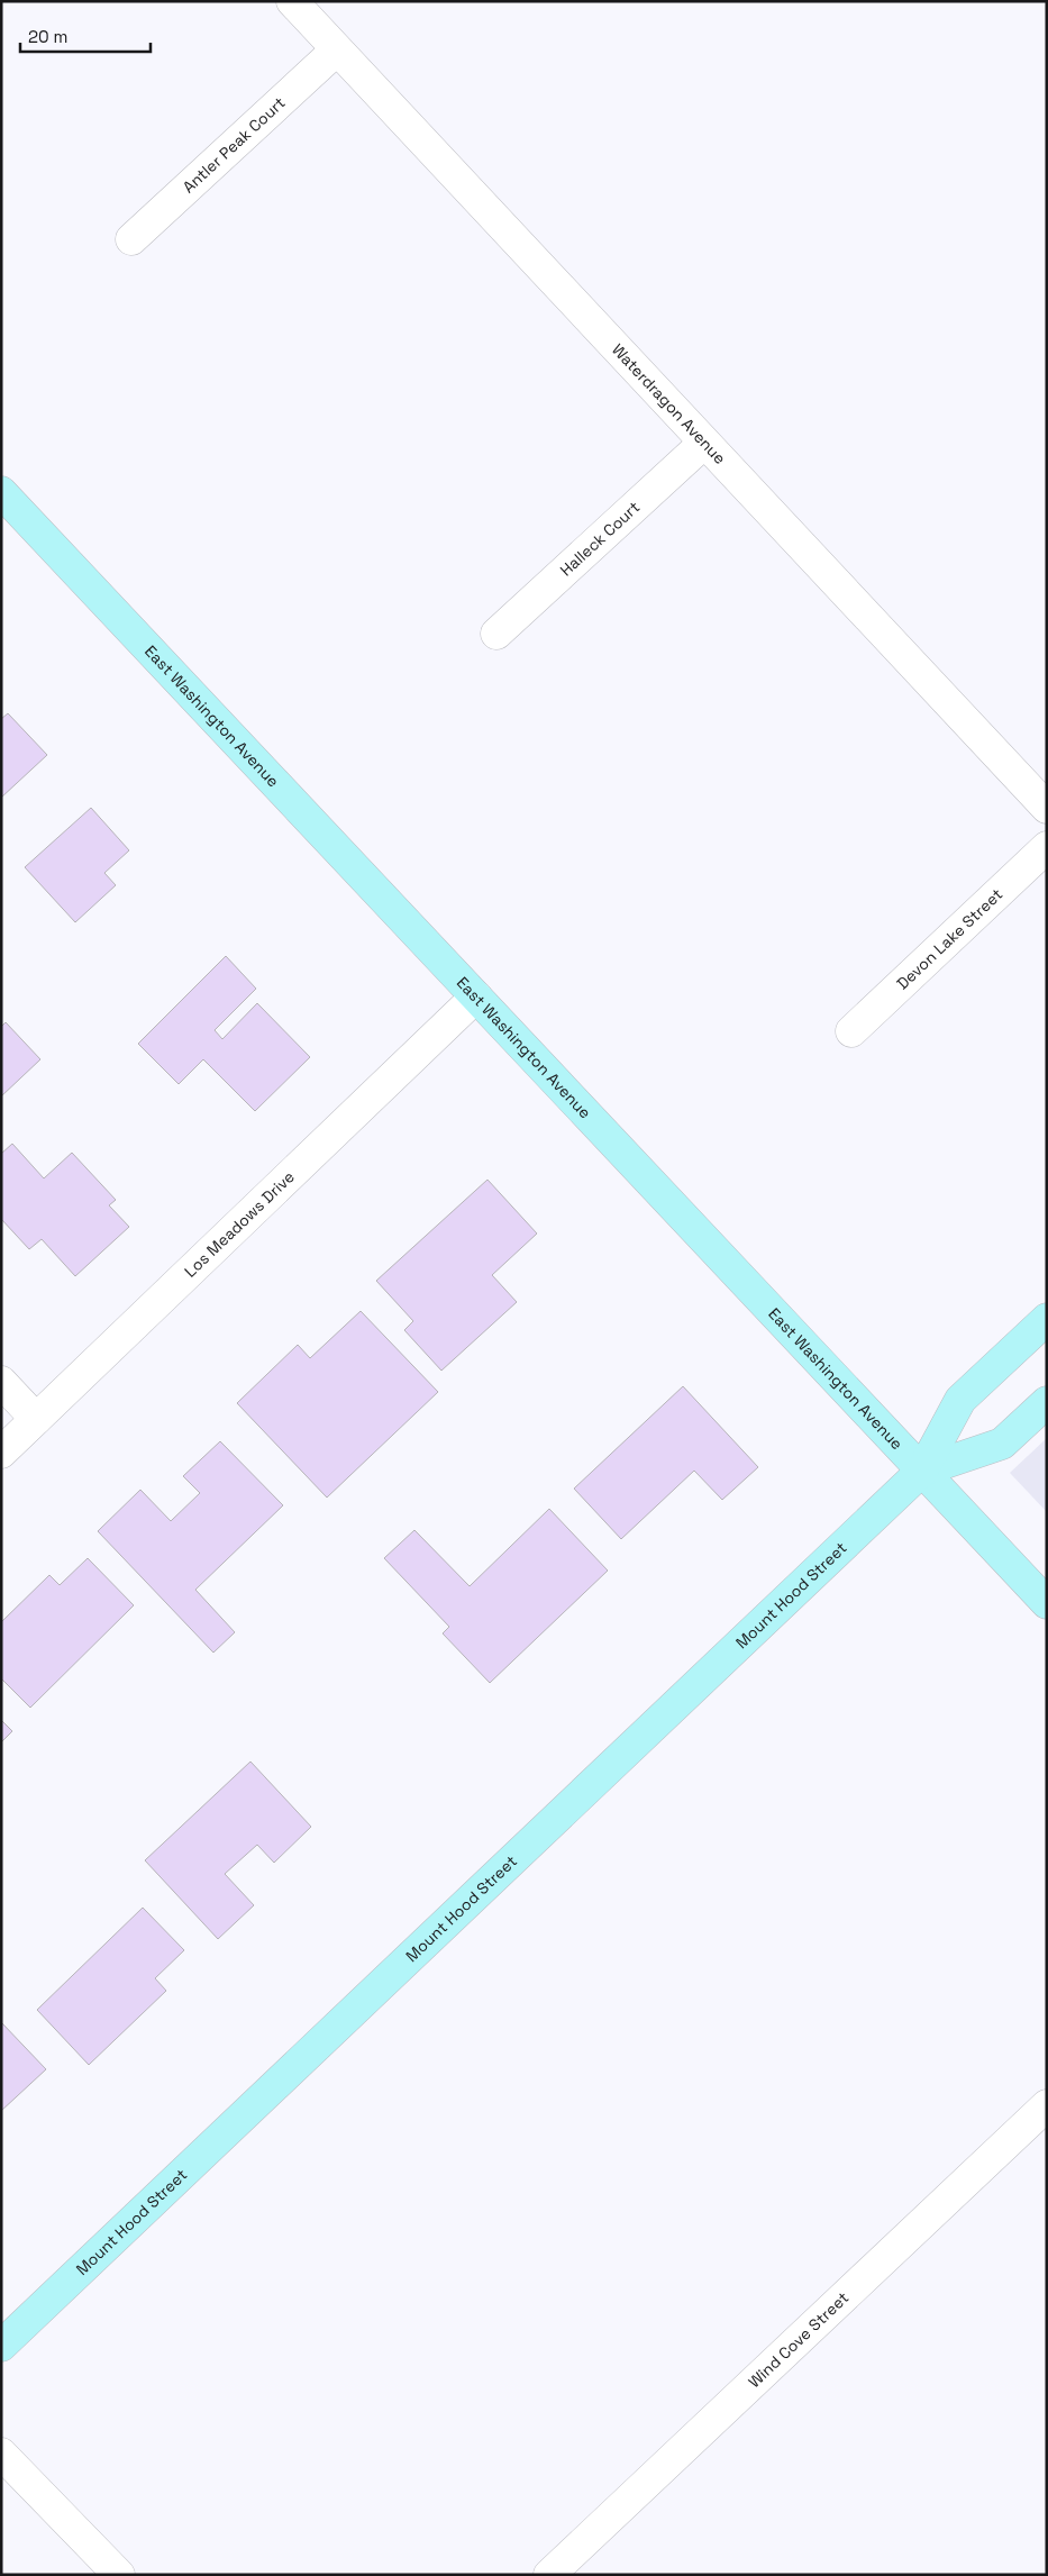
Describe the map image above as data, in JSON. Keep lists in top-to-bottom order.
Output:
{
  "streets": {
    "street": [
      "Antler Peak Court",
      "Waterdragon Avenue",
      "Halleck Court",
      "East Washington Avenue",
      "Devon Lake Street",
      "Los Meadows Drive",
      "Mount Hood Street",
      "Wind Cove Street"
    ]
  },
  "crossings": [
    ["Antler Peak Court", "Waterdragon Avenue"],
    ["Waterdragon Avenue", "Halleck Court"],
    ["East Washington Avenue", "Los Meadows Drive"],
    ["East Washington Avenue", "Mount Hood Street"]
  ],
  "scale_bar": "20 m"
}
